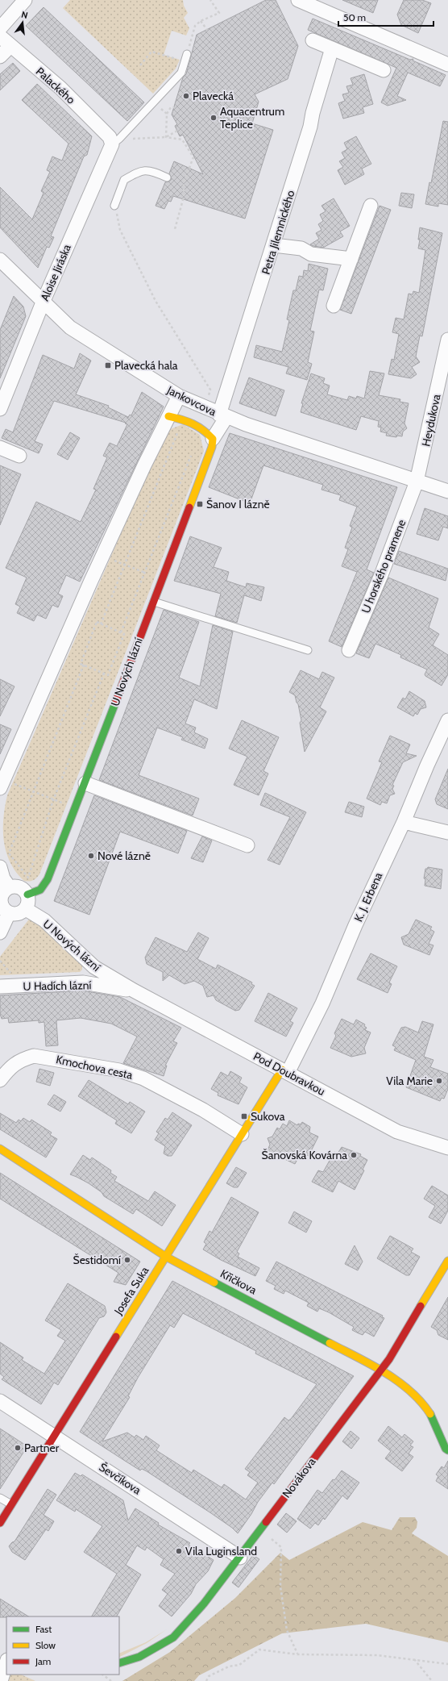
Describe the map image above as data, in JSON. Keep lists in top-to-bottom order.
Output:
{
  "streets": {
    "street": [
      "Palackého",
      "Petra Jilemnického",
      "Aloise Jiráska",
      "Jankovcova",
      "Heydukova",
      "U horského pramene",
      "U Nových lázní",
      "K. J. Erbena",
      "U Hadích lázní",
      "Kmochova cesta",
      "Pod Doubravkou",
      "Křičkova",
      "Josefa Suka",
      "Novákova",
      "Ševčíkova"
    ]
  },
  "crossings": [
    ["Palackého", "Aloise Jiráska"],
    ["Petra Jilemnického", "Jankovcova"],
    ["Petra Jilemnického", "U Nových lázní"],
    ["Aloise Jiráska", "Jankovcova"],
    ["Jankovcova", "Heydukova"],
    ["Jankovcova", "U horského pramene"],
    ["Jankovcova", "U Nových lázní"],
    ["Heydukova", "U horského pramene"],
    ["U Nových lázní", "U Hadích lázní"],
    ["U Nových lázní", "Pod Doubravkou"],
    ["K. J. Erbena", "Pod Doubravkou"],
    ["K. J. Erbena", "Josefa Suka"],
    ["U Hadích lázní", "Pod Doubravkou"],
    ["Kmochova cesta", "Josefa Suka"],
    ["Pod Doubravkou", "Josefa Suka"],
    ["Křičkova", "Josefa Suka"],
    ["Křičkova", "Novákova"],
    ["Josefa Suka", "Ševčíkova"],
    ["Novákova", "Ševčíkova"]
  ],
  "places": {
    "other": [
      "Plavecká",
      "Aquacentrum Teplice",
      "Nové lázně",
      "Vila Marie",
      "Šanovská Kovárna",
      "Šestidomí",
      "Partner",
      "Vila Luginsland"
    ],
    "transit": ["Plavecká hala", "Šanov I lázně", "Sukova"]
  },
  "legend": ["Fast", "Slow", "Jam"],
  "scale_bar": "50 m",
  "north": "top"
}
